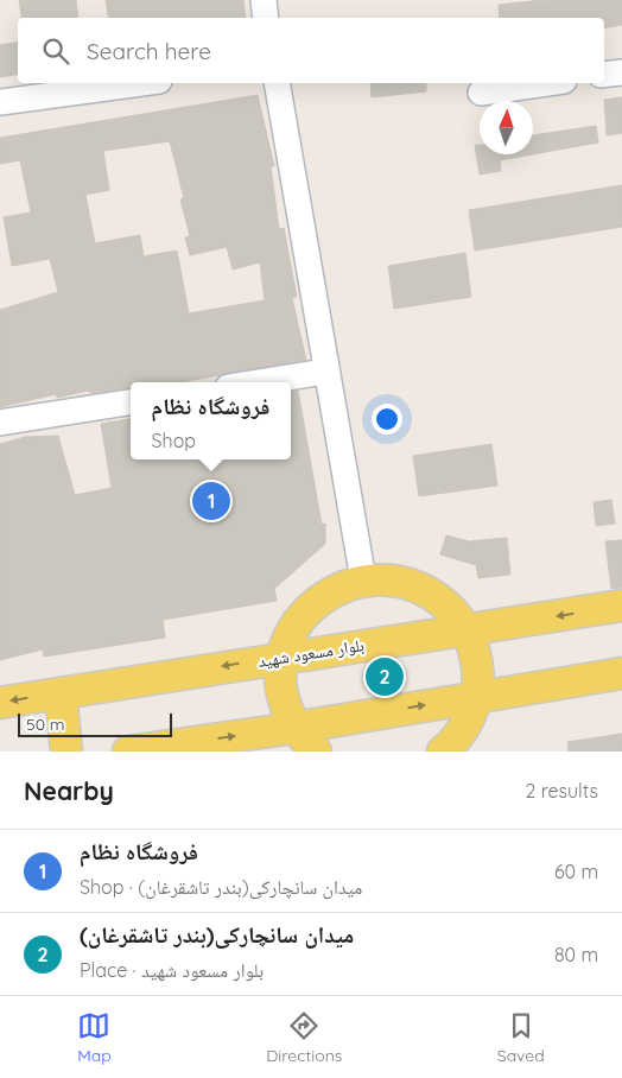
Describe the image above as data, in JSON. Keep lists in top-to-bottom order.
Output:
{
  "streets": {
    "main road": ["بلوار مسعود شهید"]
  },
  "scale_bar": "50 m",
  "north": "top",
  "page": {
    "search": "Search here",
    "popup": ["فروشگاه نظام", "Shop"],
    "pins": ["1", "2"],
    "scale": "50 m",
    "heading": ["Nearby", "2 results"],
    "list": [
      {
        "mark": "1",
        "name": "فروشگاه نظام",
        "note": "Shop · میدان سانچارکی(بندر تاشقرغان)",
        "value": "60 m"
      },
      {
        "mark": "2",
        "name": "میدان سانچارکی(بندر تاشقرغان)",
        "note": "Place · بلوار مسعود شهید",
        "value": "80 m"
      }
    ],
    "nav": ["Map", "Directions", "Saved"]
  }
}
